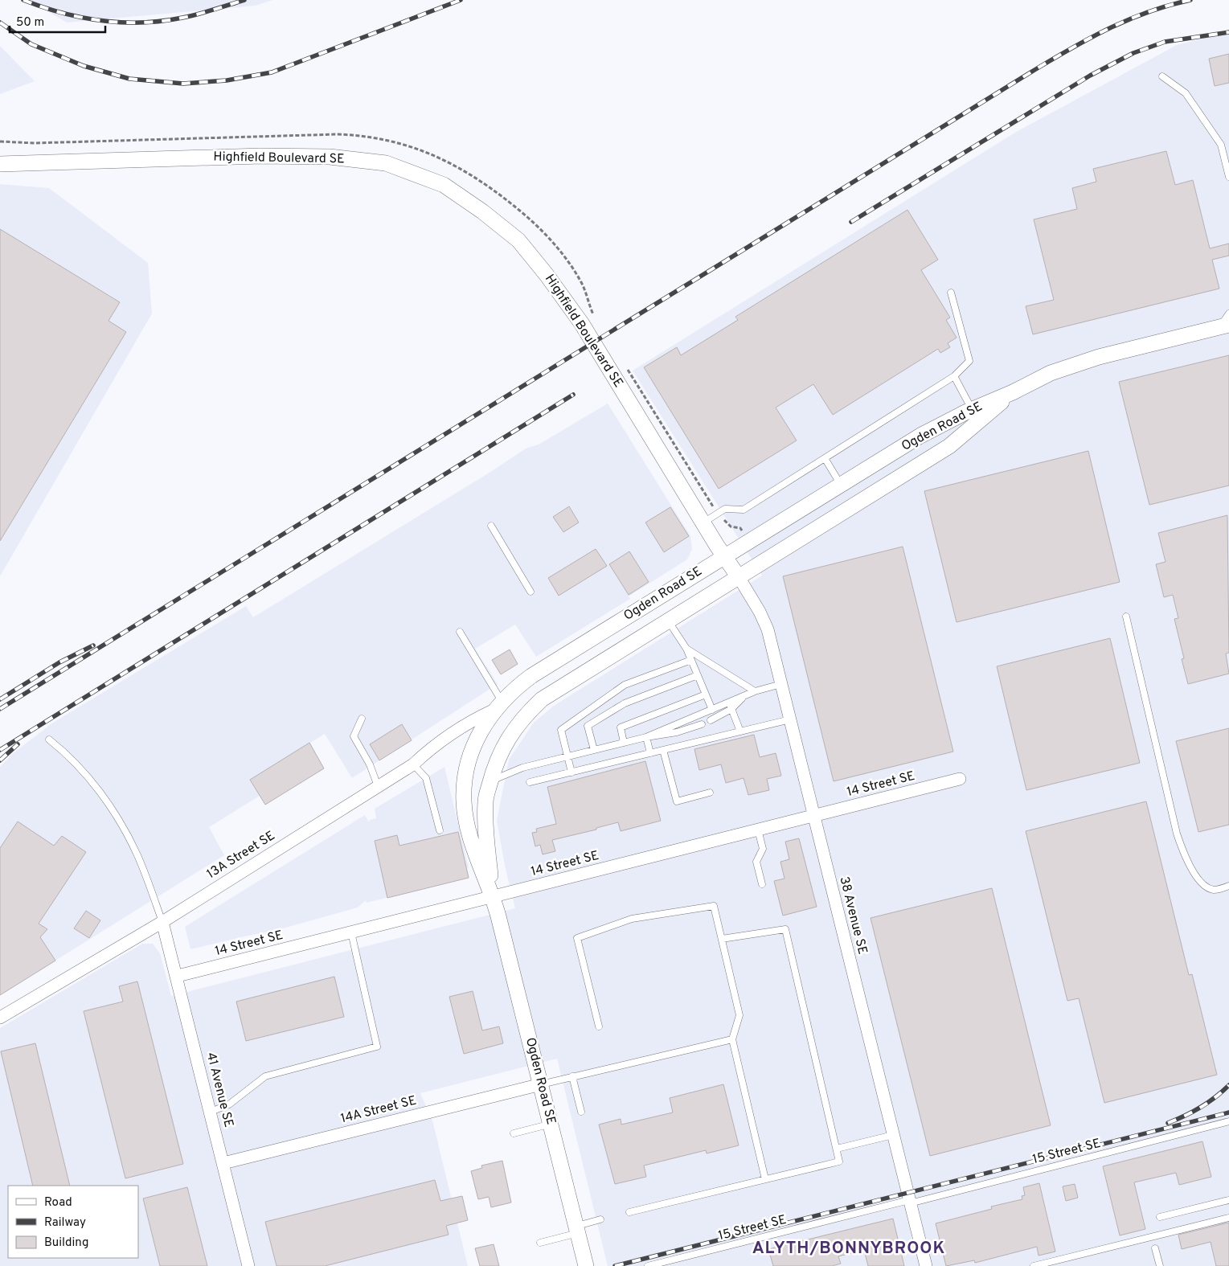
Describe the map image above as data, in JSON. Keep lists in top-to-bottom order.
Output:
{
  "streets": {
    "street": [
      "Highfield Boulevard SE",
      "Ogden Road SE",
      "14 Street SE",
      "13A Street SE",
      "38 Avenue SE",
      "41 Avenue SE",
      "14A Street SE"
    ],
    "lane": ["15 Street SE"]
  },
  "crossings": [
    ["Highfield Boulevard SE", "Ogden Road SE"],
    ["Highfield Boulevard SE", "38 Avenue SE"],
    ["Ogden Road SE", "14 Street SE"],
    ["Ogden Road SE", "13A Street SE"],
    ["Ogden Road SE", "38 Avenue SE"],
    ["Ogden Road SE", "14A Street SE"],
    ["14 Street SE", "38 Avenue SE"],
    ["14 Street SE", "41 Avenue SE"],
    ["13A Street SE", "41 Avenue SE"],
    ["38 Avenue SE", "15 Street SE"],
    ["41 Avenue SE", "14A Street SE"]
  ],
  "districts": ["ALYTH/BONNYBROOK"],
  "legend": ["Road", "Railway", "Building"],
  "scale_bar": "50 m"
}
